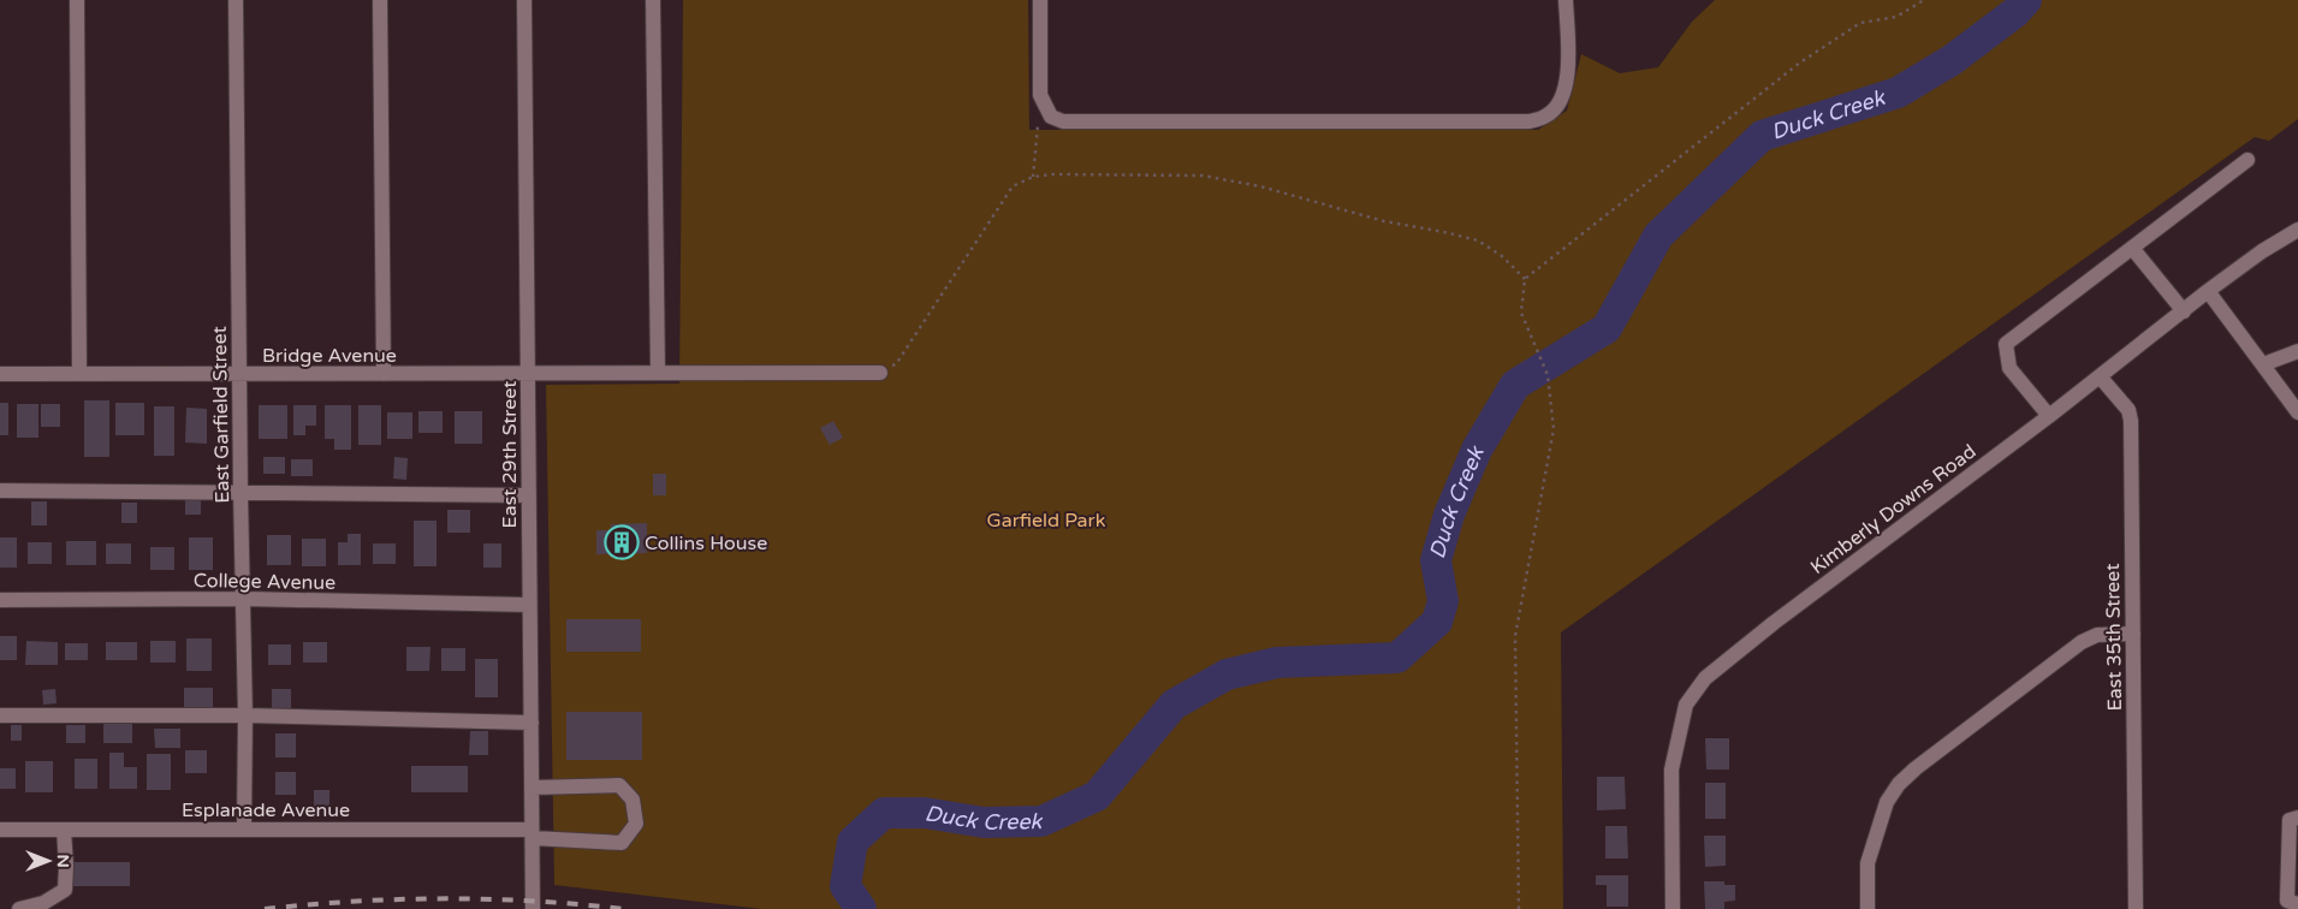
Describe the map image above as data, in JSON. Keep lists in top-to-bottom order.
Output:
{
  "streets": {
    "street": [
      "Bridge Avenue",
      "East Garfield Street",
      "East 29th Street",
      "Kimberly Downs Road",
      "College Avenue",
      "East 35th Street",
      "Esplanade Avenue"
    ]
  },
  "crossings": [
    ["Bridge Avenue", "East Garfield Street"],
    ["Bridge Avenue", "East 29th Street"],
    ["East Garfield Street", "College Avenue"],
    ["East Garfield Street", "Esplanade Avenue"],
    ["East 29th Street", "College Avenue"],
    ["East 29th Street", "Esplanade Avenue"],
    ["Kimberly Downs Road", "East 35th Street"]
  ],
  "water": ["Duck Creek"],
  "parks": ["Garfield Park"],
  "places": {
    "building": ["Collins House"]
  },
  "north": "right"
}
